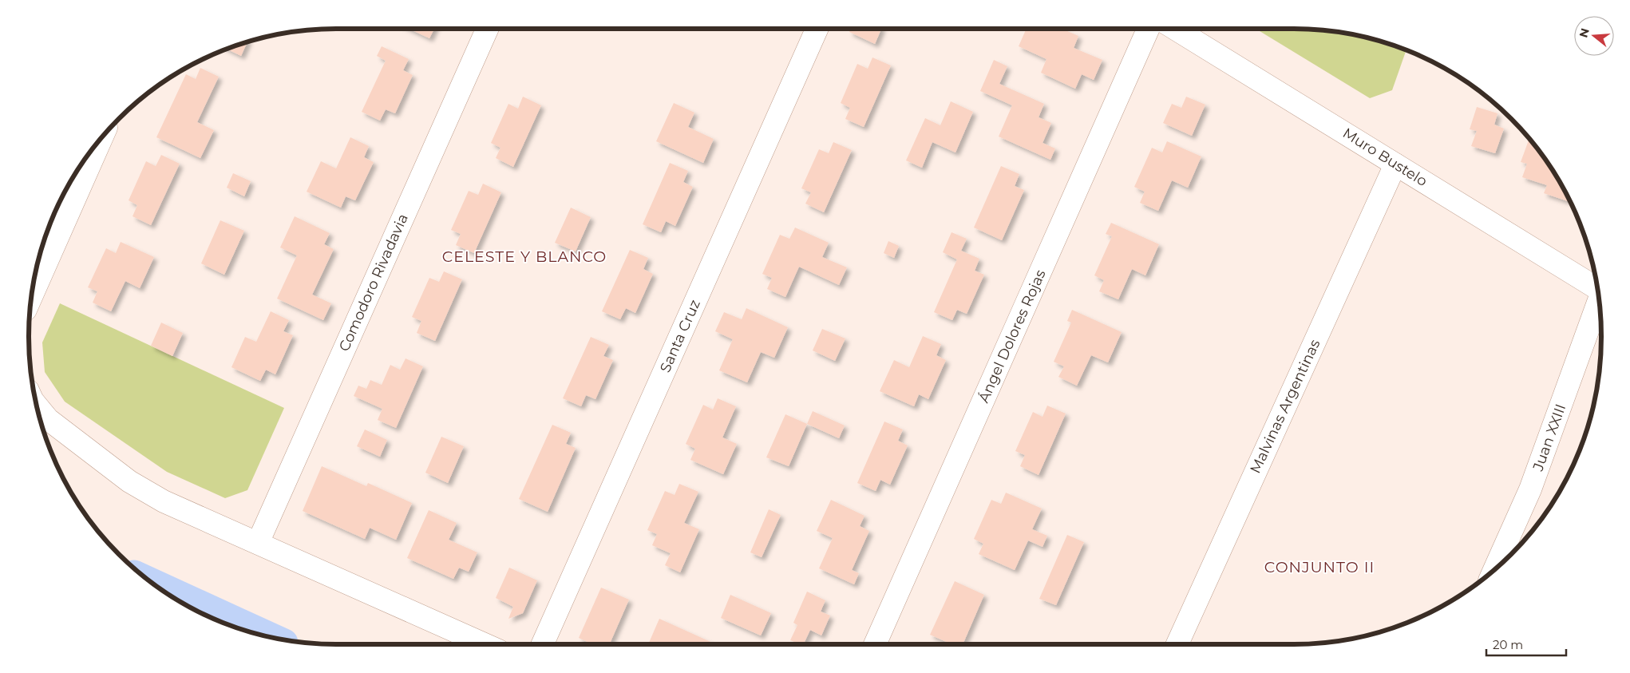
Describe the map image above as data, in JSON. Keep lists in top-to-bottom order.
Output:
{
  "streets": {
    "street": [
      "Muro Bustelo",
      "Comodoro Rivadavia",
      "Santa Cruz",
      "Ángel Dolores Rojas",
      "Malvinas Argentinas",
      "Juan XXIII"
    ]
  },
  "crossings": [
    ["Muro Bustelo", "Malvinas Argentinas"]
  ],
  "districts": ["CELESTE Y BLANCO", "CONJUNTO II"],
  "scale_bar": "20 m",
  "north": "left"
}
